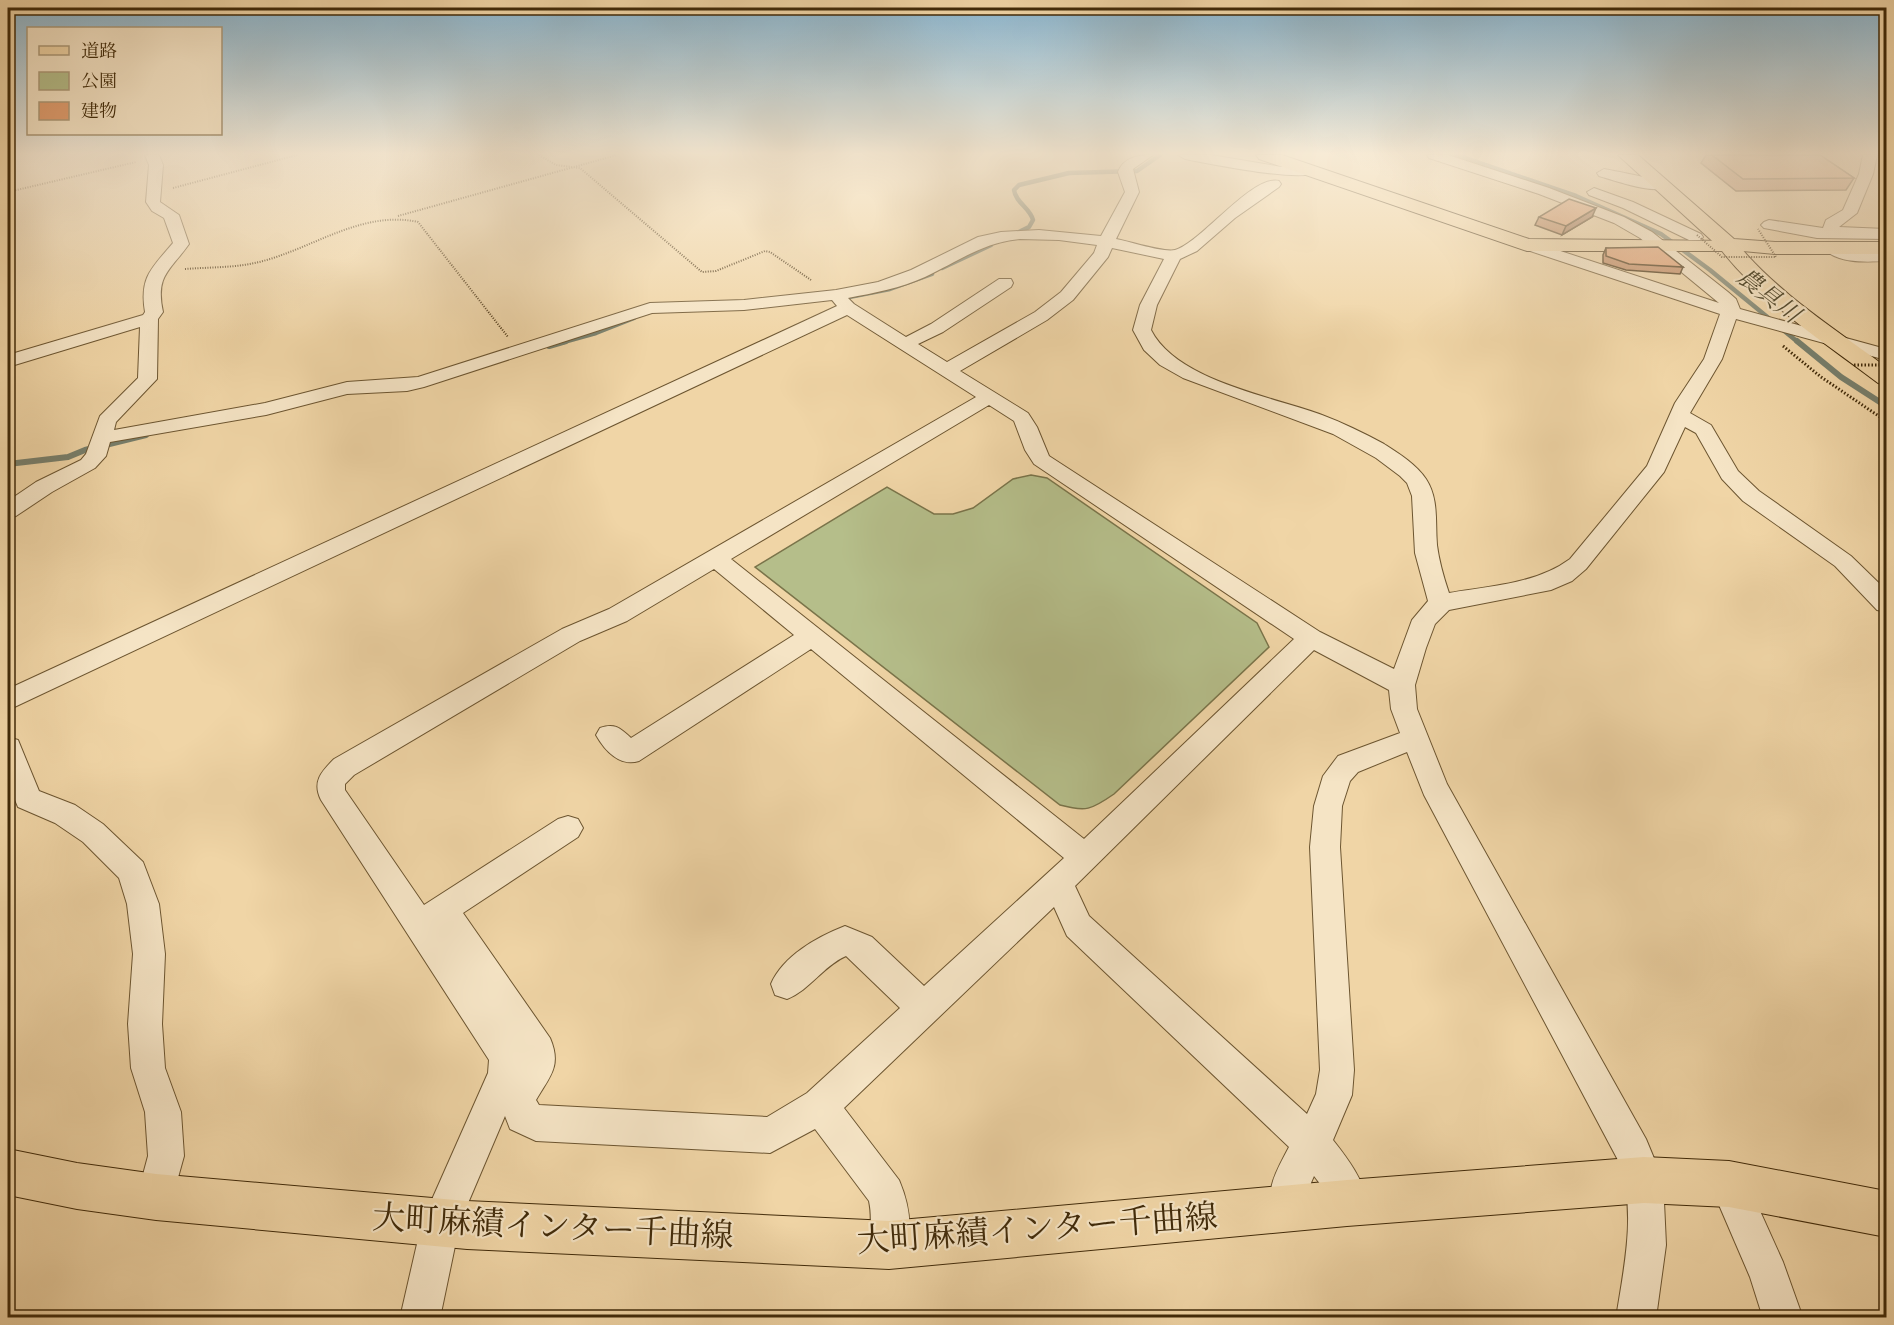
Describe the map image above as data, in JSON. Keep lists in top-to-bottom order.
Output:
{
  "streets": {
    "main road": ["大町麻績インター千曲線"]
  },
  "water": ["農具川"],
  "legend": ["道路", "公園", "建物"]
}
